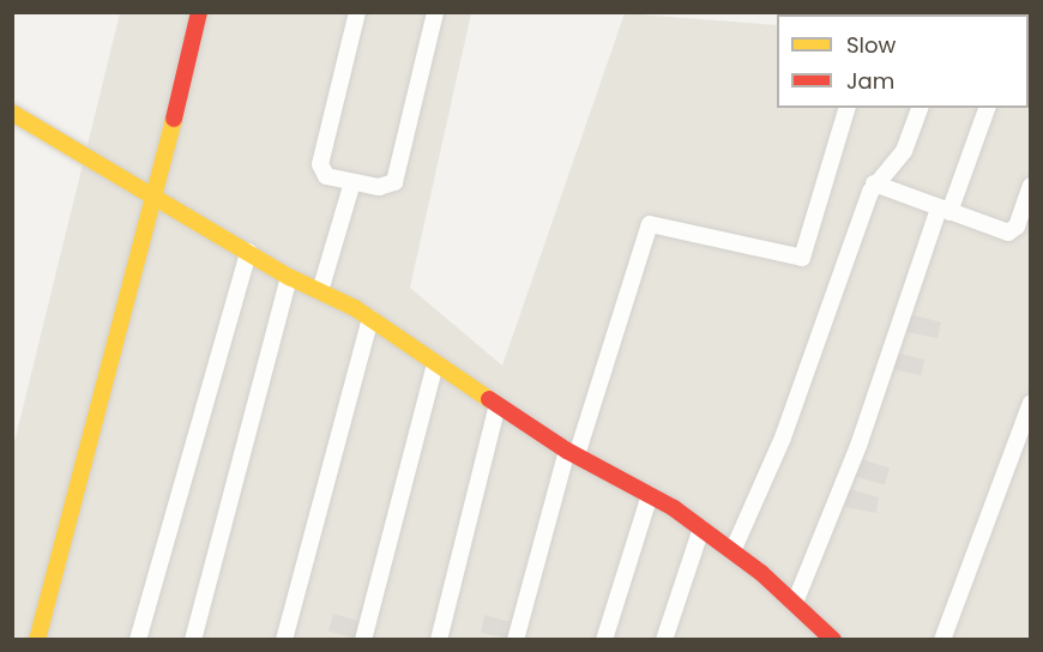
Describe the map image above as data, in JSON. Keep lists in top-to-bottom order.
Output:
{
  "legend": ["Slow", "Jam"]
}
